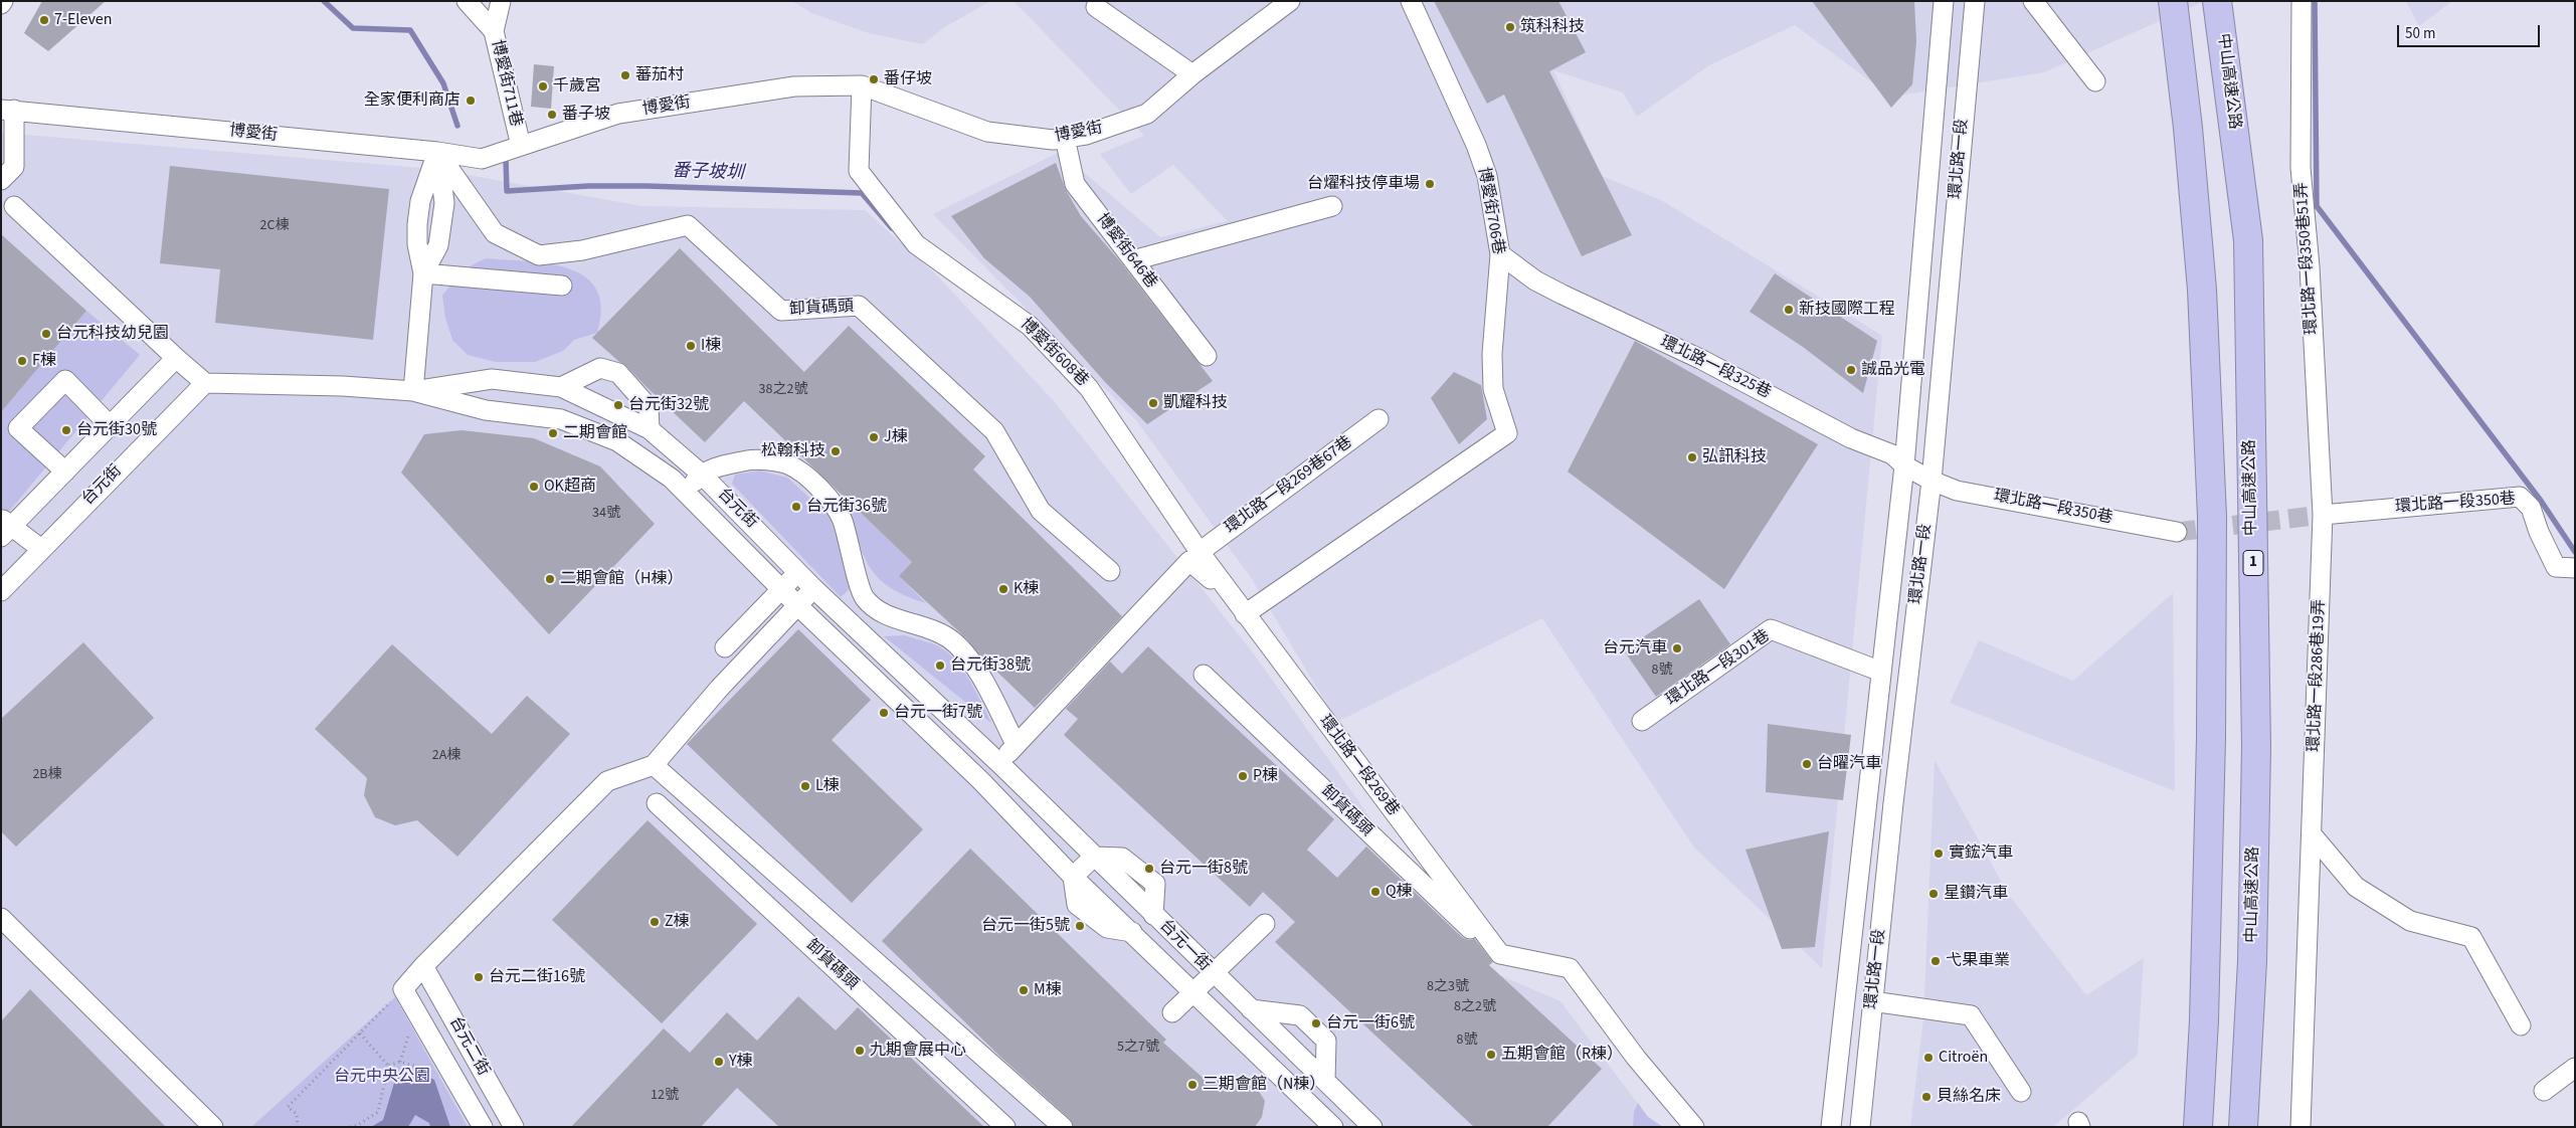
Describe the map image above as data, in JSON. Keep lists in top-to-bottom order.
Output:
{
  "streets": {
    "highway": ["中山高速公路", "1"],
    "street": [
      "博愛街711巷",
      "博愛街",
      "環北路一段",
      "博愛街706巷",
      "博愛街646巷",
      "環北路一段350巷51弄",
      "卸貨碼頭",
      "博愛街608巷",
      "環北路一段325巷",
      "台元街",
      "環北路一段269巷67巷",
      "環北路一段350巷",
      "環北路一段301巷",
      "環北路一段286巷19弄",
      "環北路一段269巷",
      "台元一街",
      "台元二街"
    ]
  },
  "crossings": [
    ["博愛街711巷", "博愛街"],
    ["博愛街", "博愛街646巷"],
    ["博愛街", "卸貨碼頭"],
    ["博愛街", "博愛街608巷"],
    ["環北路一段", "環北路一段325巷"],
    ["環北路一段", "環北路一段350巷"],
    ["環北路一段", "環北路一段301巷"],
    ["博愛街706巷", "博愛街608巷"],
    ["博愛街706巷", "環北路一段325巷"],
    ["博愛街706巷", "環北路一段269巷"],
    ["環北路一段350巷51弄", "環北路一段350巷"],
    ["環北路一段350巷51弄", "環北路一段286巷19弄"],
    ["卸貨碼頭", "環北路一段269巷"],
    ["博愛街608巷", "環北路一段269巷67巷"],
    ["博愛街608巷", "環北路一段269巷"],
    ["環北路一段325巷", "環北路一段350巷"],
    ["台元街", "台元一街"],
    ["環北路一段350巷", "環北路一段286巷19弄"]
  ],
  "water": ["番子坡圳"],
  "parks": ["台元中央公園"],
  "places": [
    "7-Eleven",
    "筑科科技",
    "蕃茄村",
    "番仔坡",
    "千歲宮",
    "全家便利商店",
    "番子坡",
    "台燿科技停車場",
    "新技國際工程",
    "台元科技幼兒園",
    "I棟",
    "F棟",
    "誠品光電",
    "凱耀科技",
    "台元街32號",
    "台元街30號",
    "二期會館",
    "J棟",
    "松翰科技",
    "弘訊科技",
    "OK超商",
    "台元街36號",
    "二期會館（H棟）",
    "K棟",
    "台元汽車",
    "台元街38號",
    "台元一街7號",
    "台曜汽車",
    "P棟",
    "L棟",
    "實鋐汽車",
    "台元一街8號",
    "Q棟",
    "星鑽汽車",
    "Z棟",
    "台元一街5號",
    "弋果車業",
    "台元二街16號",
    "M棟",
    "台元一街6號",
    "九期會展中心",
    "五期會館（R棟）",
    "Citroën",
    "Y棟",
    "三期會館（N棟）",
    "貝絲名床"
  ],
  "house_numbers": [
    "2C棟",
    "38之2號",
    "34號",
    "8號",
    "2A棟",
    "2B棟",
    "8之3號",
    "8之2號",
    "8號",
    "5之7號",
    "12號"
  ],
  "scale_bar": "50 m"
}
